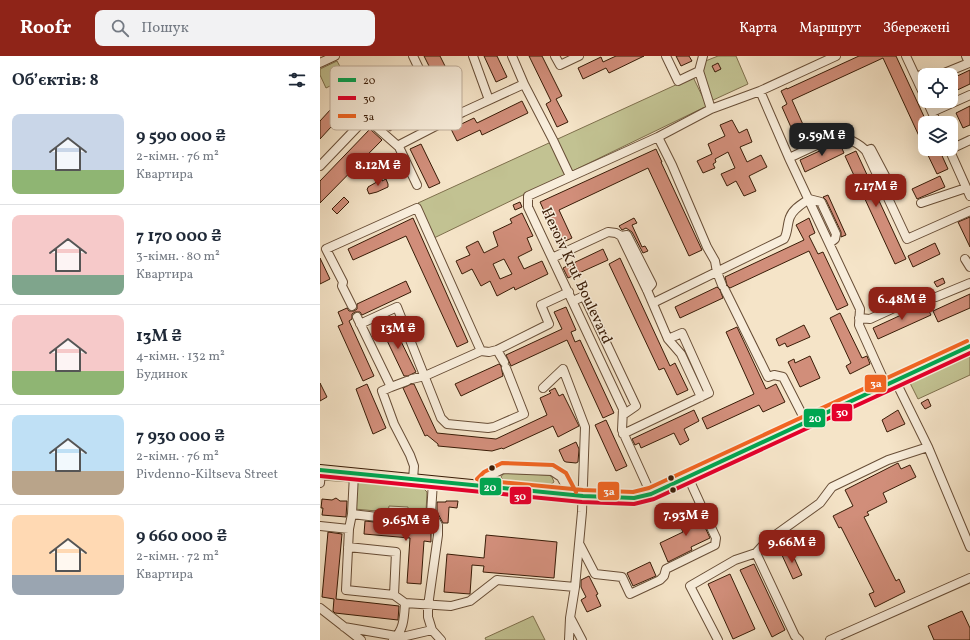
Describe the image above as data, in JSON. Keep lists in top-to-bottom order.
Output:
{
  "streets": {
    "street": ["Heroiv Krut Boulevard"]
  },
  "lines": ["transit line 3а", "transit line 20", "transit line 30"],
  "legend": ["20", "30", "3а"],
  "page": {
    "header": "Roofr",
    "search": "Пошук",
    "nav": ["Карта", "Маршрут", "Збережені"],
    "heading": "Об’єктів: 8",
    "list": [
      {
        "name": "9 590 000 ₴",
        "note": "2-кімн. · 76 m² · Квартира"
      },
      {
        "name": "7 170 000 ₴",
        "note": "3-кімн. · 80 m² · Квартира"
      },
      {
        "name": "13M ₴",
        "note": "4-кімн. · 132 m² · Будинок"
      },
      {
        "name": "7 930 000 ₴",
        "note": "2-кімн. · 76 m² · Pivdenno-Kiltseva Street"
      },
      {
        "name": "9 660 000 ₴",
        "note": "2-кімн. · 72 m² · Квартира"
      }
    ],
    "price": [
      "9.59M ₴",
      "8.12M ₴",
      "7.17M ₴",
      "6.48M ₴",
      "13M ₴",
      "7.93M ₴",
      "9.65M ₴",
      "9.66M ₴"
    ]
  }
}
